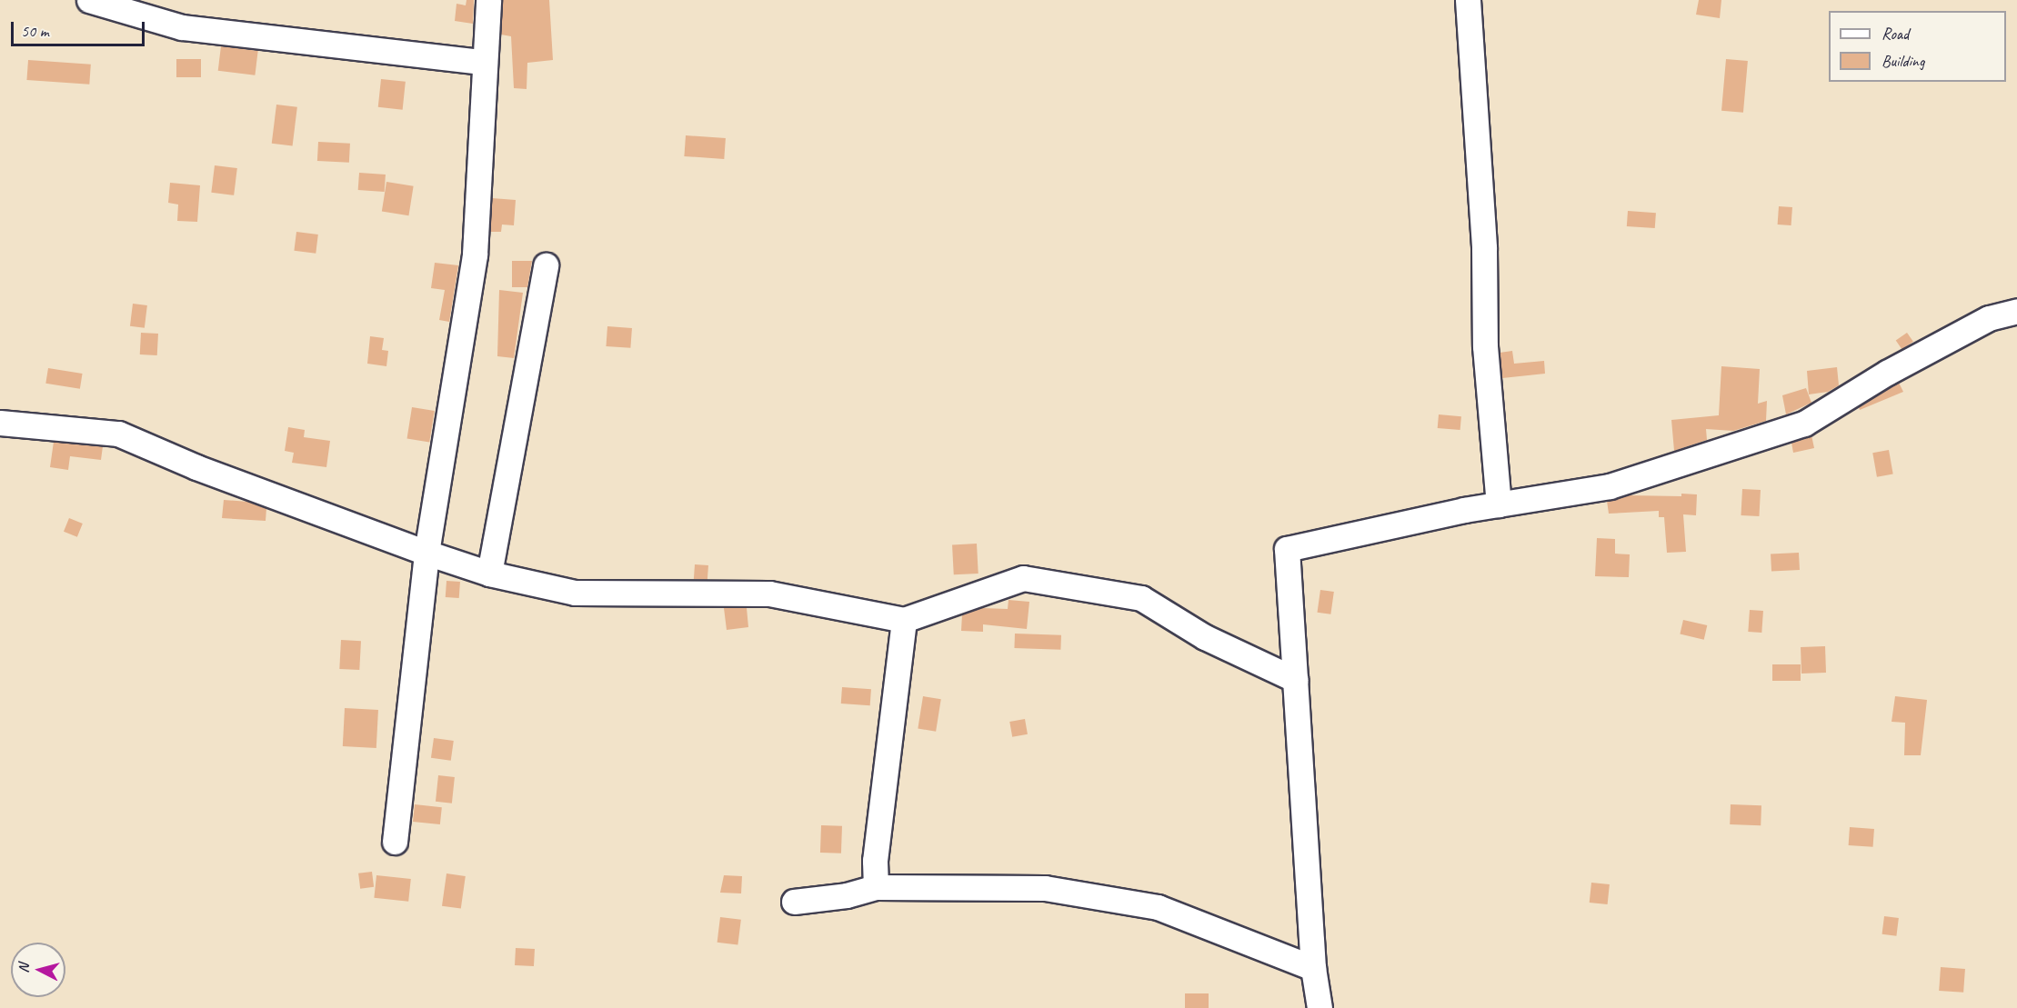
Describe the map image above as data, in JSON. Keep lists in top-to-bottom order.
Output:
{
  "legend": ["Road", "Building"],
  "scale_bar": "50 m",
  "north": "left"
}
